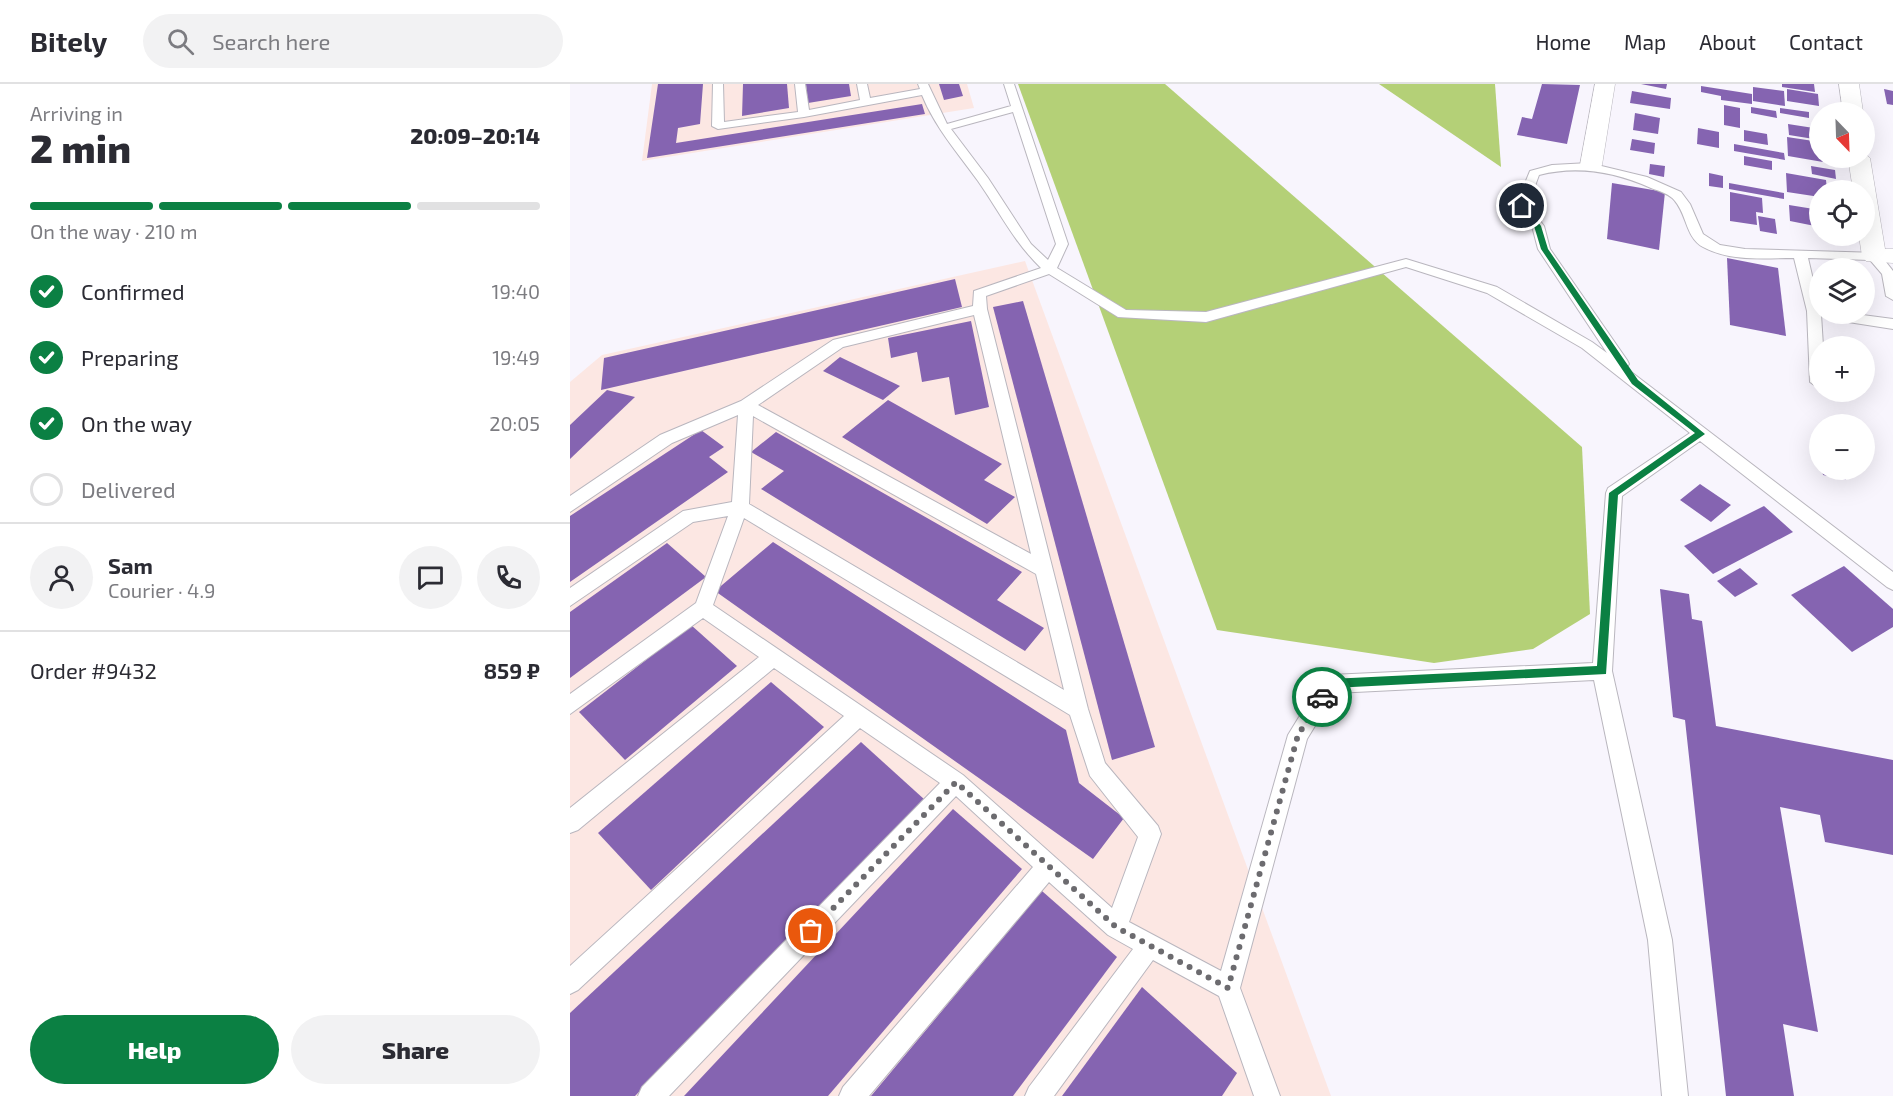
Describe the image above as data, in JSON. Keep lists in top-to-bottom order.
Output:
{
  "north": "bottom right",
  "page": {
    "header": "Bitely",
    "search": "Search here",
    "nav": [
      "Home",
      "Map",
      "About",
      "Contact"
    ],
    "heading": ["2 min", "Arriving in", "20:09–20:14"],
    "panel": [
      "Sam",
      "Courier · 4.9",
      "Order #9432",
      "859 ₽"
    ],
    "map_buttons": ["+", "−"],
    "bar": "On the way · 210 m",
    "list": [
      ["Confirmed", "19:40"],
      ["Preparing", "19:49"],
      ["On the way", "20:05"],
      "Delivered"
    ],
    "buttons": ["Help", "Share"]
  }
}
